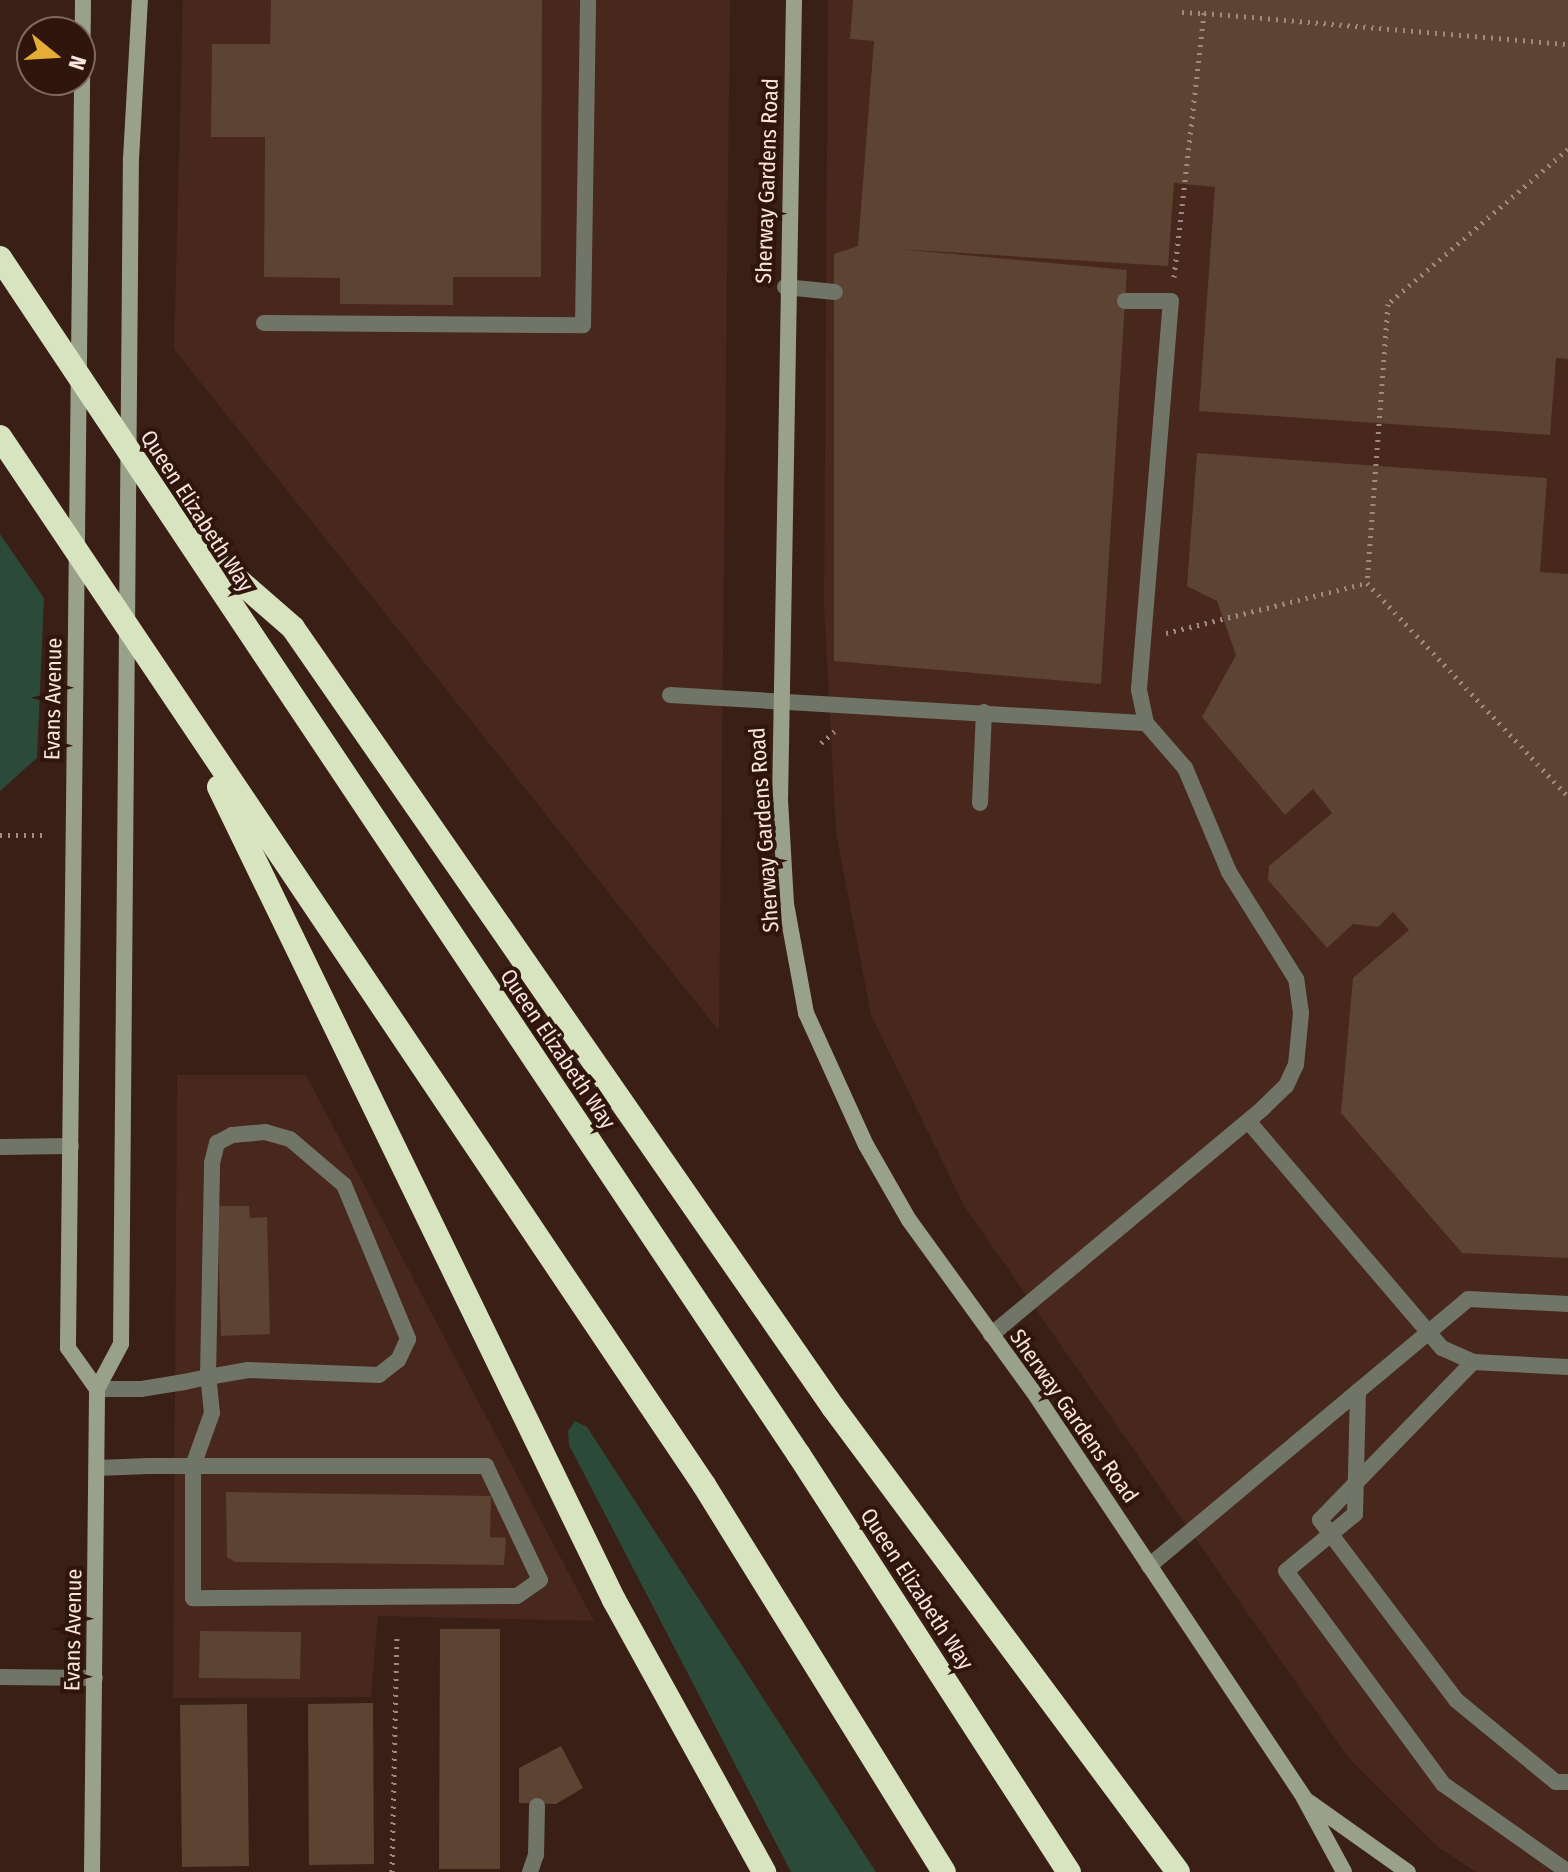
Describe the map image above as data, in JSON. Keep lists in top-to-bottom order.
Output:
{
  "streets": {
    "highway": ["Queen Elizabeth Way"],
    "main road": ["Sherway Gardens Road", "Evans Avenue"]
  },
  "north": "right"
}
